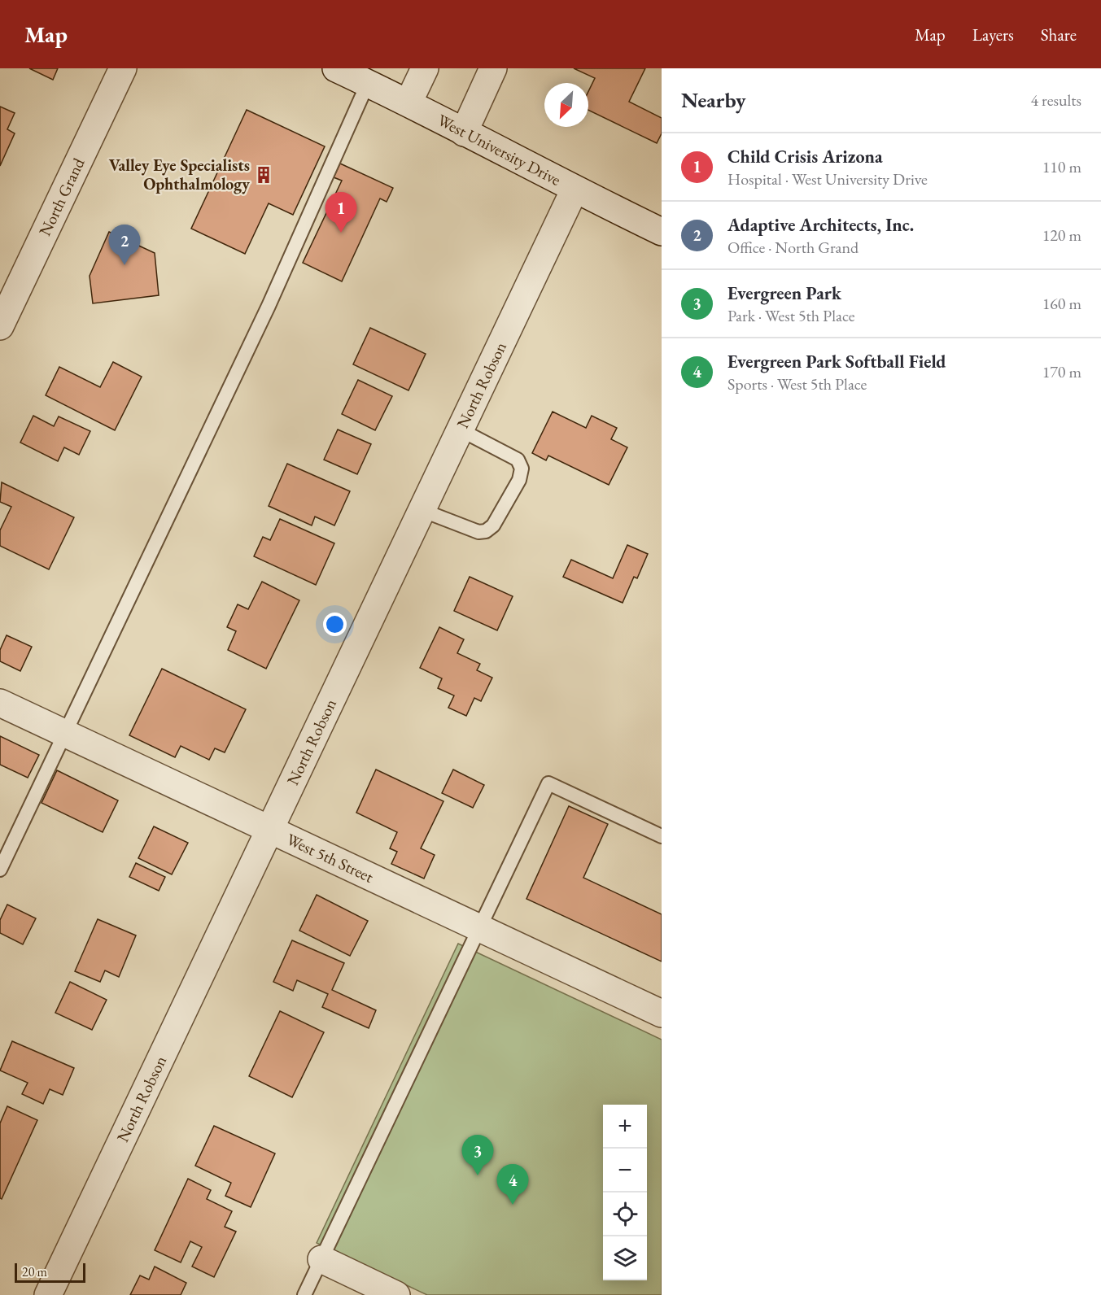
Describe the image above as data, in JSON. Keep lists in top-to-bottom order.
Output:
{
  "streets": {
    "street": [
      "West University Drive",
      "North Grand",
      "North Robson",
      "West 5th Street"
    ]
  },
  "crossings": [
    ["West University Drive", "North Robson"],
    ["North Robson", "West 5th Street"]
  ],
  "places": {
    "building": ["Valley Eye Specialists Ophthalmology"]
  },
  "scale_bar": "20 m",
  "north": "bottom left",
  "page": {
    "header": "Map",
    "nav": ["Map", "Layers", "Share"],
    "heading": ["Nearby", "4 results"],
    "list": [
      {
        "mark": "1",
        "name": "Child Crisis Arizona",
        "note": "Hospital · West University Drive",
        "value": "110 m"
      },
      {
        "mark": "2",
        "name": "Adaptive Architects, Inc.",
        "note": "Office · North Grand",
        "value": "120 m"
      },
      {
        "mark": "3",
        "name": "Evergreen Park",
        "note": "Park · West 5th Place",
        "value": "160 m"
      },
      {
        "mark": "4",
        "name": "Evergreen Park Softball Field",
        "note": "Sports · West 5th Place",
        "value": "170 m"
      }
    ],
    "pins": [
      "1",
      "2",
      "3",
      "4"
    ],
    "map_buttons": ["+", "−"],
    "scale": "20 m"
  }
}
